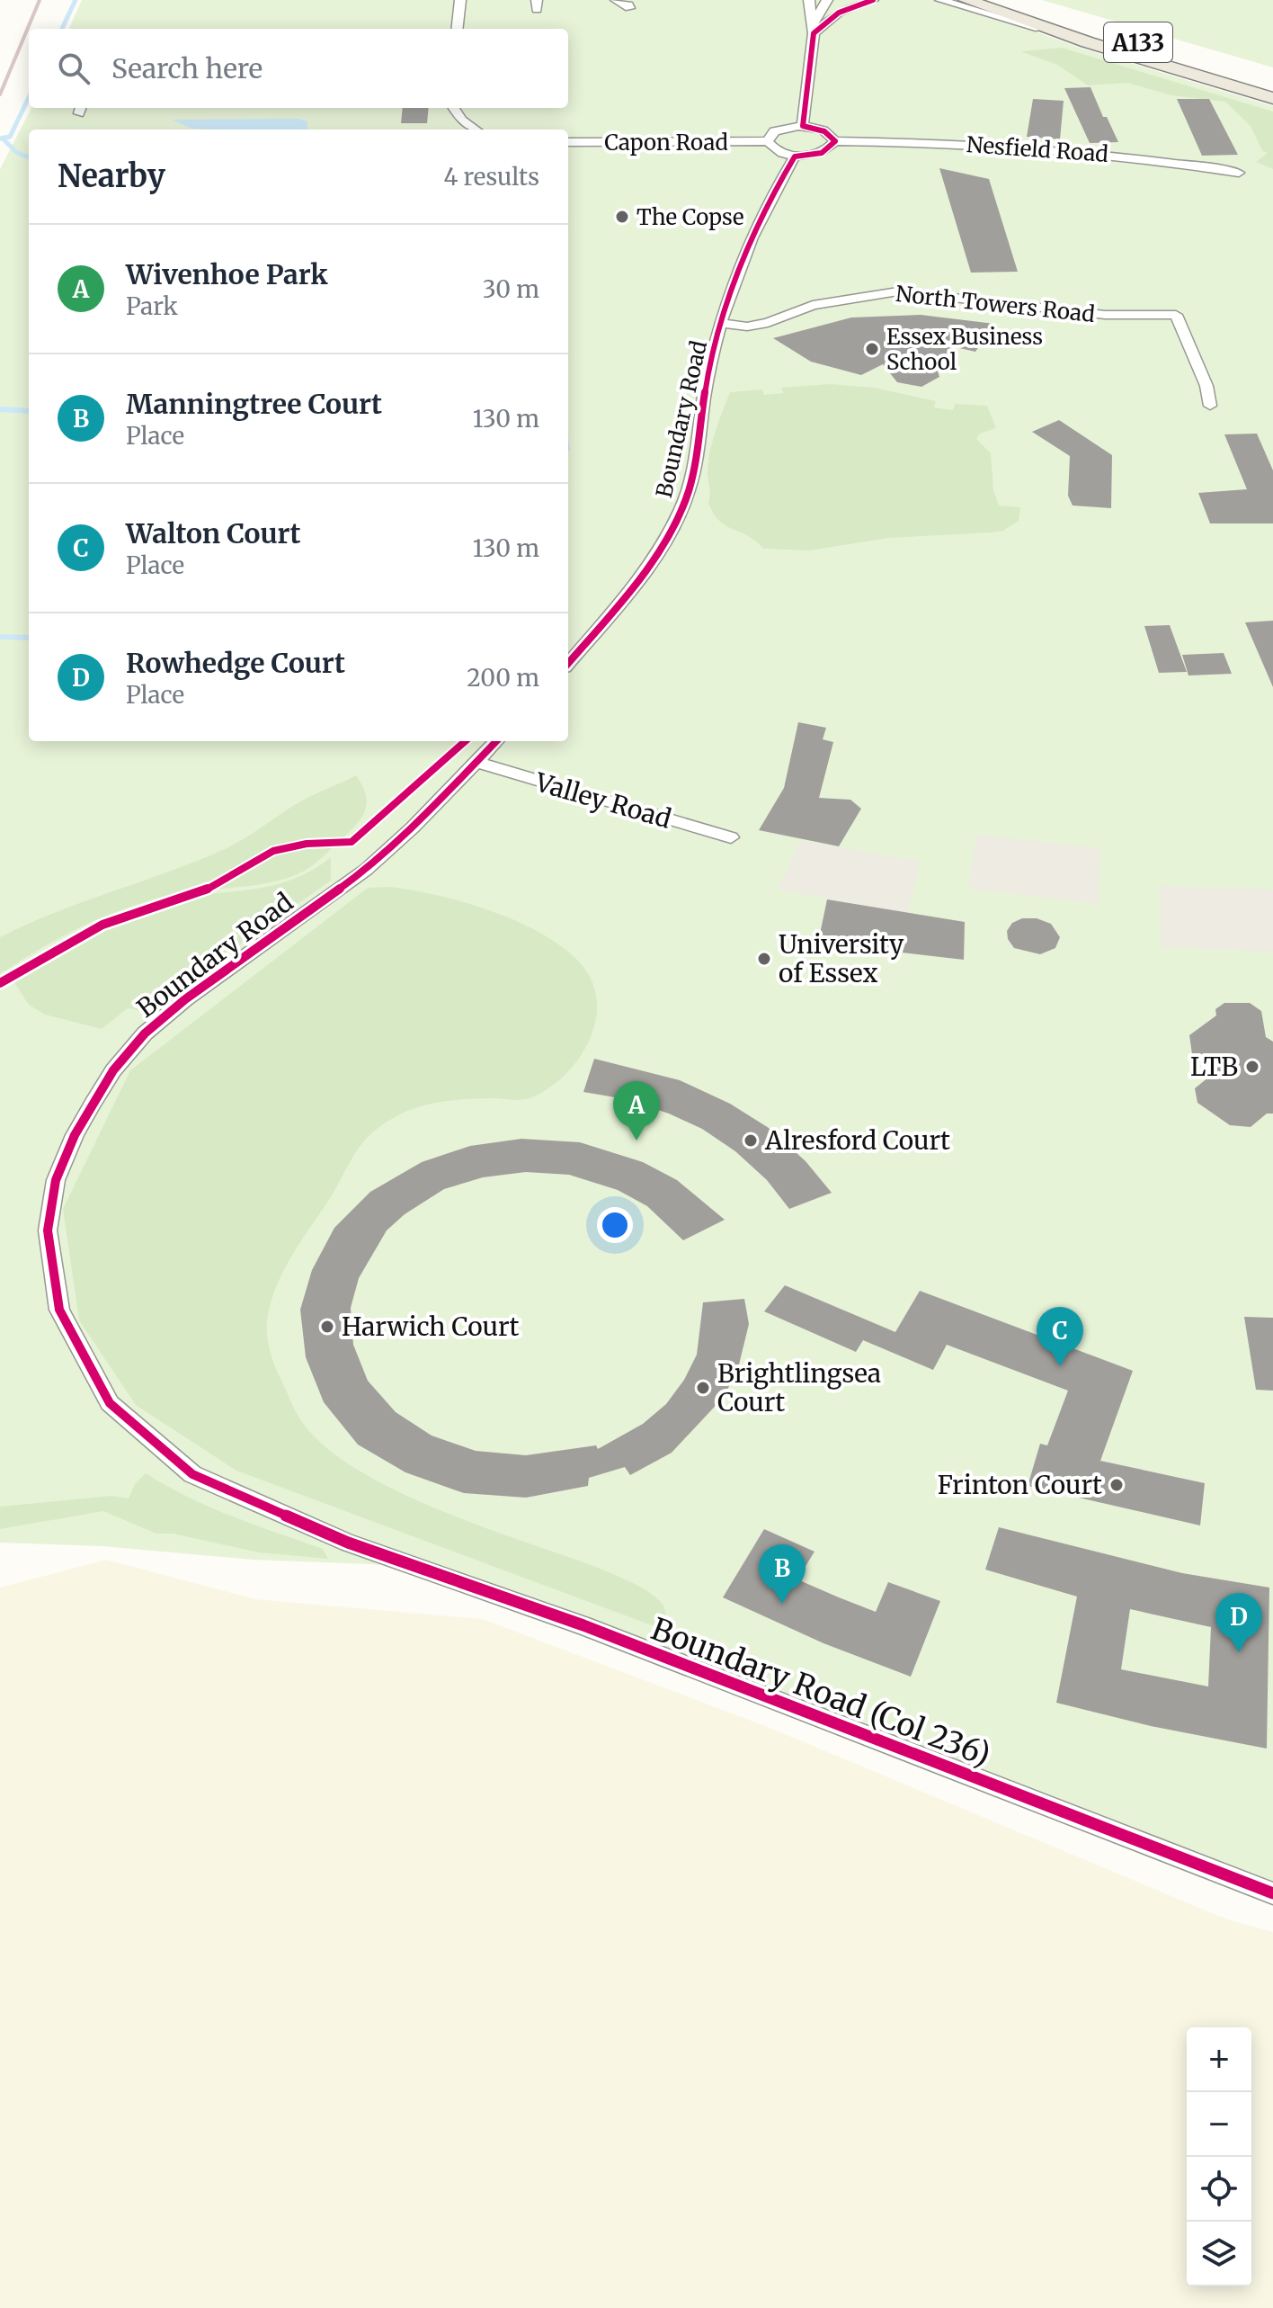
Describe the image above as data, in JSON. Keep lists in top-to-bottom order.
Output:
{
  "streets": {
    "main road": ["A133"],
    "street": [
      "Capon Road",
      "Nesfield Road",
      "North Towers Road",
      "Boundary Road",
      "Valley Road",
      "Boundary Road (Col 236)"
    ]
  },
  "crossings": [
    ["North Towers Road", "Boundary Road"],
    ["Boundary Road", "Valley Road"],
    ["Boundary Road", "Boundary Road (Col 236)"]
  ],
  "places": [
    "The Copse",
    "Essex Business School",
    "University of Essex",
    "LTB",
    "Alresford Court",
    "Harwich Court",
    "Brightlingsea Court",
    "Frinton Court"
  ],
  "page": {
    "search": "Search here",
    "heading": ["Nearby", "4 results"],
    "list": [
      {
        "mark": "A",
        "name": "Wivenhoe Park",
        "note": "Park",
        "value": "30 m"
      },
      {
        "mark": "B",
        "name": "Manningtree Court",
        "note": "Place",
        "value": "130 m"
      },
      {
        "mark": "C",
        "name": "Walton Court",
        "note": "Place",
        "value": "130 m"
      },
      {
        "mark": "D",
        "name": "Rowhedge Court",
        "note": "Place",
        "value": "200 m"
      }
    ],
    "pins": [
      "A",
      "C",
      "B",
      "D"
    ],
    "map_buttons": ["+", "−"]
  }
}
